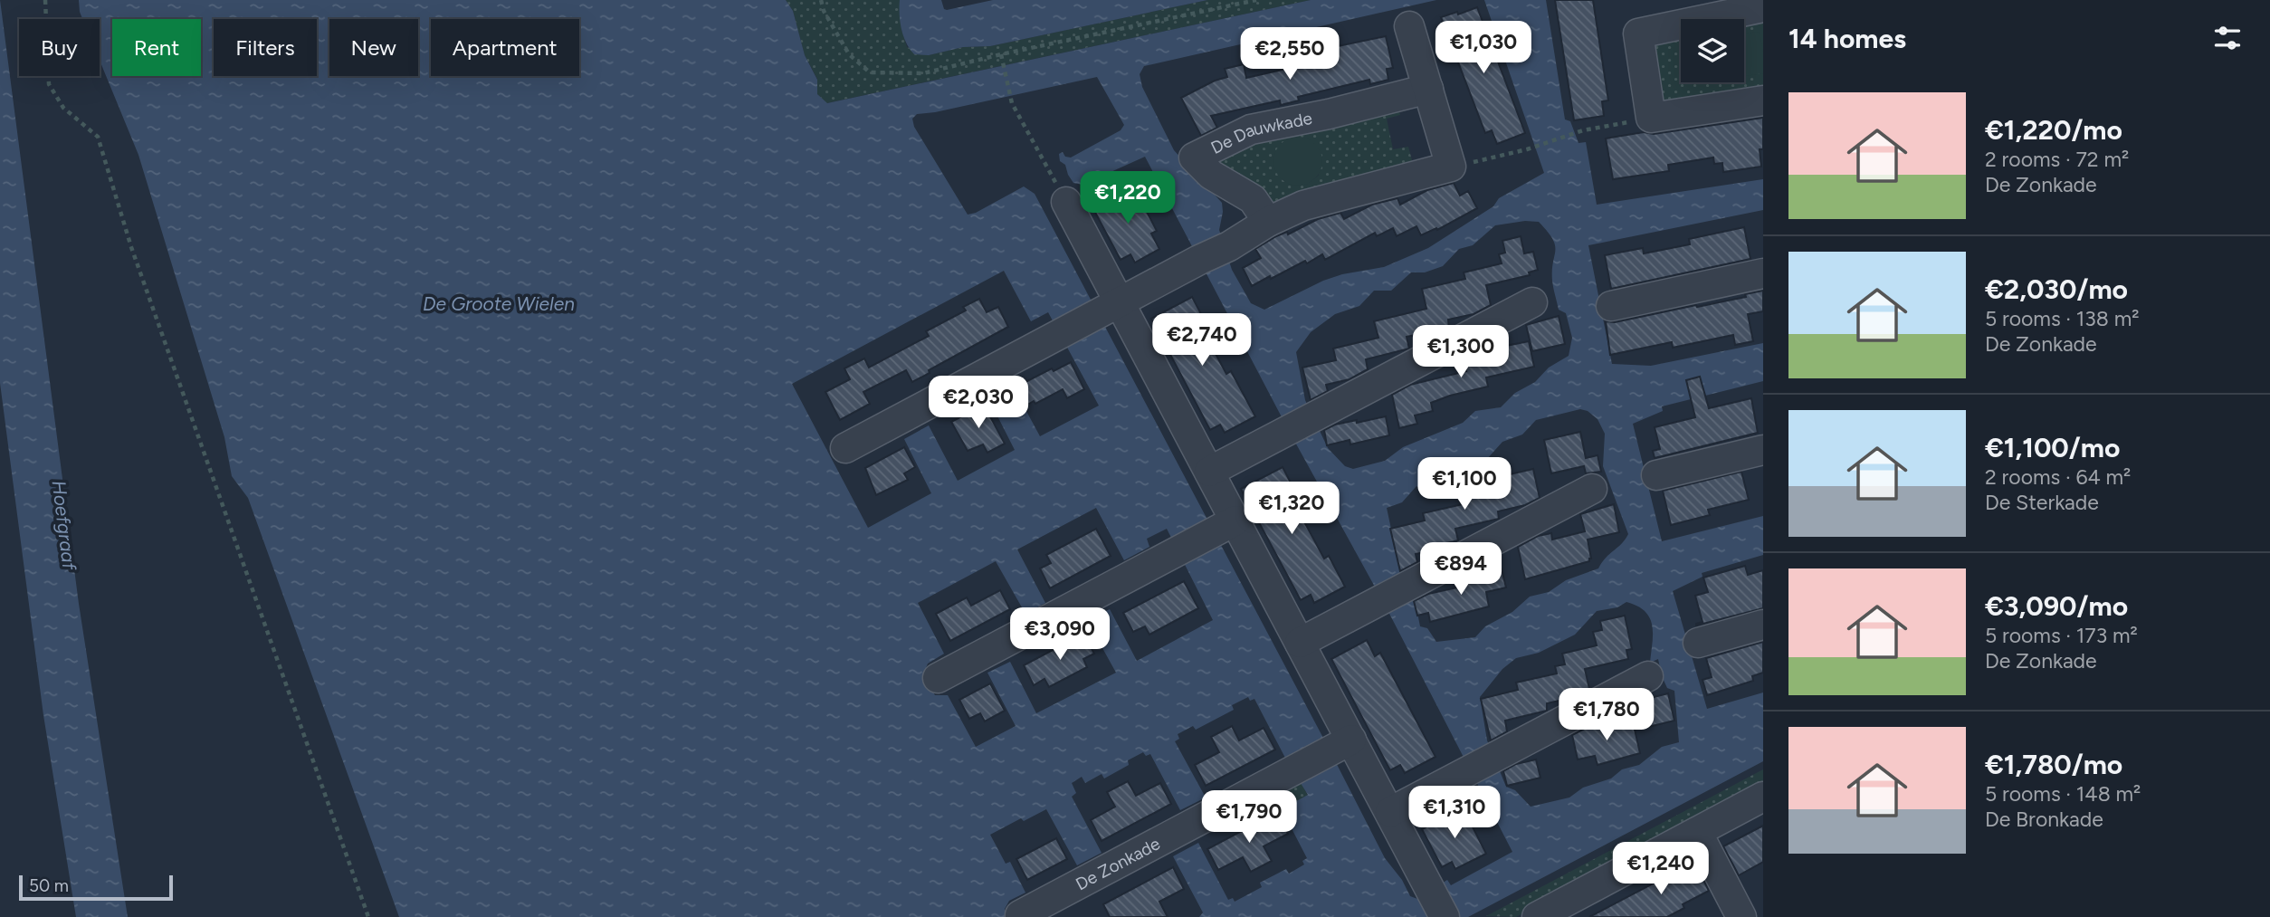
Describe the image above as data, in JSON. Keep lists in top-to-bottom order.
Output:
{
  "streets": {
    "street": ["De Dauwkade", "De Zonkade"]
  },
  "water": ["De Groote Wielen", "Hoefgraaf"],
  "scale_bar": "50 m",
  "page": {
    "heading": "14 homes",
    "chip": [
      "Buy",
      "Rent",
      "Filters",
      "New",
      "Apartment"
    ],
    "price": [
      "€1,030",
      "€2,550",
      "€1,220",
      "€2,740",
      "€1,300",
      "€2,030",
      "€1,100",
      "€1,320",
      "€894",
      "€3,090",
      "€1,780",
      "€1,310",
      "€1,790",
      "€1,240"
    ],
    "list": [
      {
        "name": "€1,220/mo",
        "note": "2 rooms · 72 m² · De Zonkade"
      },
      {
        "name": "€2,030/mo",
        "note": "5 rooms · 138 m² · De Zonkade"
      },
      {
        "name": "€1,100/mo",
        "note": "2 rooms · 64 m² · De Sterkade"
      },
      {
        "name": "€3,090/mo",
        "note": "5 rooms · 173 m² · De Zonkade"
      },
      {
        "name": "€1,780/mo",
        "note": "5 rooms · 148 m² · De Bronkade"
      }
    ],
    "scale": "50 m"
  }
}
